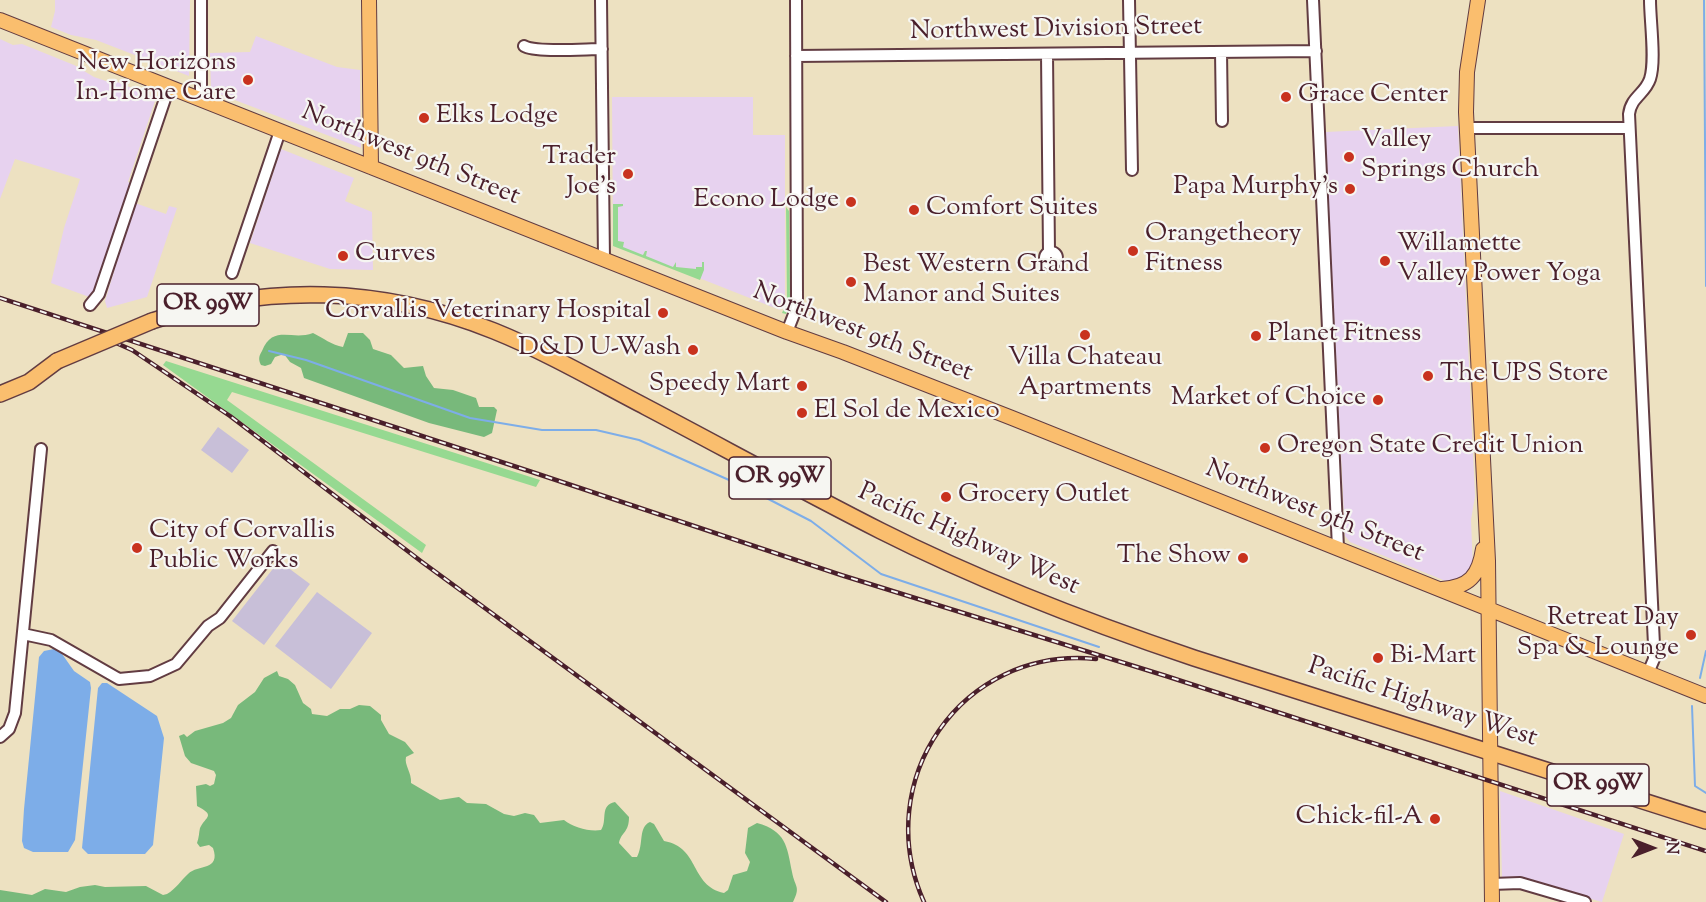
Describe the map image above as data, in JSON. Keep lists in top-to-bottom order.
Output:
{
  "streets": {
    "highway": ["OR 99W", "Pacific Highway West"],
    "main road": ["Northwest 9th Street"],
    "street": ["Northwest Division Street"]
  },
  "crossings": [
    ["OR 99W", "Pacific Highway West"]
  ],
  "places": [
    "New Horizons In-Home Care",
    "Grace Center",
    "Elks Lodge",
    "Valley Springs Church",
    "Trader Joe's",
    "Papa Murphy's",
    "Econo Lodge",
    "Comfort Suites",
    "Orangetheory Fitness",
    "Curves",
    "Willamette Valley Power Yoga",
    "Best Western Grand Manor and Suites",
    "Corvallis Veterinary Hospital",
    "Villa Chateau Apartments",
    "Planet Fitness",
    "D&D U-Wash",
    "The UPS Store",
    "Speedy Mart",
    "Market of Choice",
    "El Sol de Mexico",
    "Oregon State Credit Union",
    "Grocery Outlet",
    "City of Corvallis Public Works",
    "The Show",
    "Retreat Day Spa & Lounge",
    "Bi-Mart",
    "Chick-fil-A"
  ],
  "north": "right"
}
